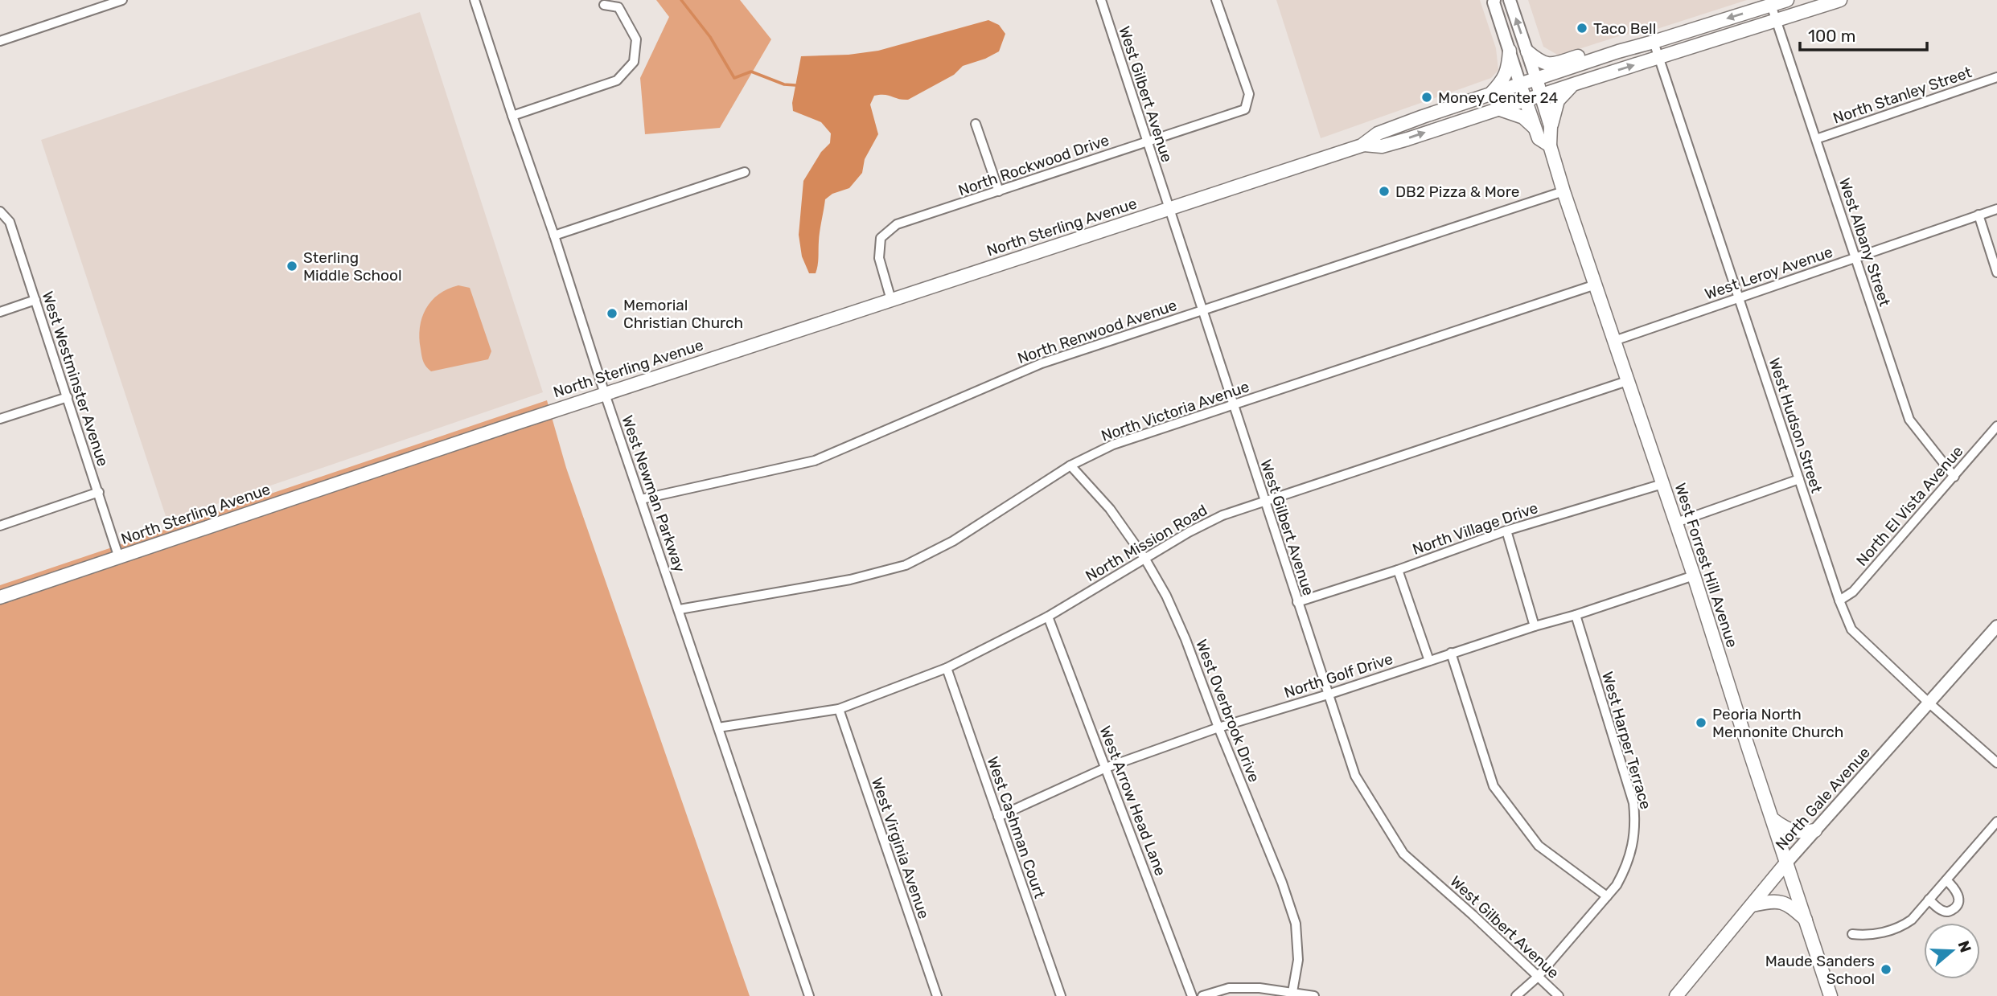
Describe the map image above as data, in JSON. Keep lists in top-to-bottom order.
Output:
{
  "streets": {
    "main road": ["North Sterling Avenue", "West Forrest Hill Avenue", "North Gale Avenue"],
    "street": [
      "West Gilbert Avenue",
      "North Stanley Street",
      "North Rockwood Drive",
      "West Albany Street",
      "West Leroy Avenue",
      "North Renwood Avenue",
      "West Westminster Avenue",
      "North Victoria Avenue",
      "West Hudson Street",
      "West Newman Parkway",
      "North El Vista Avenue",
      "North Village Drive",
      "North Mission Road",
      "North Golf Drive",
      "West Overbrook Drive",
      "West Harper Terrace",
      "West Arrow Head Lane",
      "West Cashman Court",
      "West Virginia Avenue"
    ]
  },
  "crossings": [
    ["West Gilbert Avenue", "North Rockwood Drive"],
    ["West Gilbert Avenue", "North Sterling Avenue"],
    ["West Gilbert Avenue", "North Renwood Avenue"],
    ["West Gilbert Avenue", "North Victoria Avenue"],
    ["West Gilbert Avenue", "North Village Drive"],
    ["West Gilbert Avenue", "North Mission Road"],
    ["West Gilbert Avenue", "North Golf Drive"],
    ["West Gilbert Avenue", "West Harper Terrace"],
    ["North Stanley Street", "West Albany Street"],
    ["North Rockwood Drive", "North Sterling Avenue"],
    ["North Sterling Avenue", "West Albany Street"],
    ["North Sterling Avenue", "West Westminster Avenue"],
    ["North Sterling Avenue", "West Hudson Street"],
    ["North Sterling Avenue", "West Newman Parkway"],
    ["North Sterling Avenue", "West Forrest Hill Avenue"],
    ["West Albany Street", "West Leroy Avenue"],
    ["West Albany Street", "North El Vista Avenue"],
    ["West Leroy Avenue", "West Hudson Street"],
    ["West Leroy Avenue", "West Forrest Hill Avenue"],
    ["North Renwood Avenue", "West Newman Parkway"],
    ["North Renwood Avenue", "West Forrest Hill Avenue"],
    ["North Victoria Avenue", "West Newman Parkway"],
    ["North Victoria Avenue", "West Forrest Hill Avenue"],
    ["North Victoria Avenue", "West Overbrook Drive"],
    ["West Hudson Street", "North El Vista Avenue"],
    ["West Hudson Street", "North Gale Avenue"],
    ["West Newman Parkway", "North Mission Road"],
    ["North Village Drive", "West Forrest Hill Avenue"],
    ["North Mission Road", "West Forrest Hill Avenue"],
    ["North Mission Road", "West Overbrook Drive"],
    ["North Mission Road", "West Arrow Head Lane"],
    ["North Mission Road", "West Cashman Court"],
    ["North Mission Road", "West Virginia Avenue"],
    ["West Forrest Hill Avenue", "North Golf Drive"],
    ["West Forrest Hill Avenue", "North Gale Avenue"],
    ["North Golf Drive", "West Overbrook Drive"],
    ["North Golf Drive", "West Harper Terrace"],
    ["North Golf Drive", "West Arrow Head Lane"],
    ["North Golf Drive", "West Cashman Court"]
  ],
  "places": [
    "Taco Bell",
    "Money Center 24",
    "DB2 Pizza & More",
    "Sterling Middle School",
    "Memorial Christian Church",
    "Peoria North Mennonite Church",
    "Maude Sanders School"
  ],
  "scale_bar": "100 m",
  "north": "right"
}
